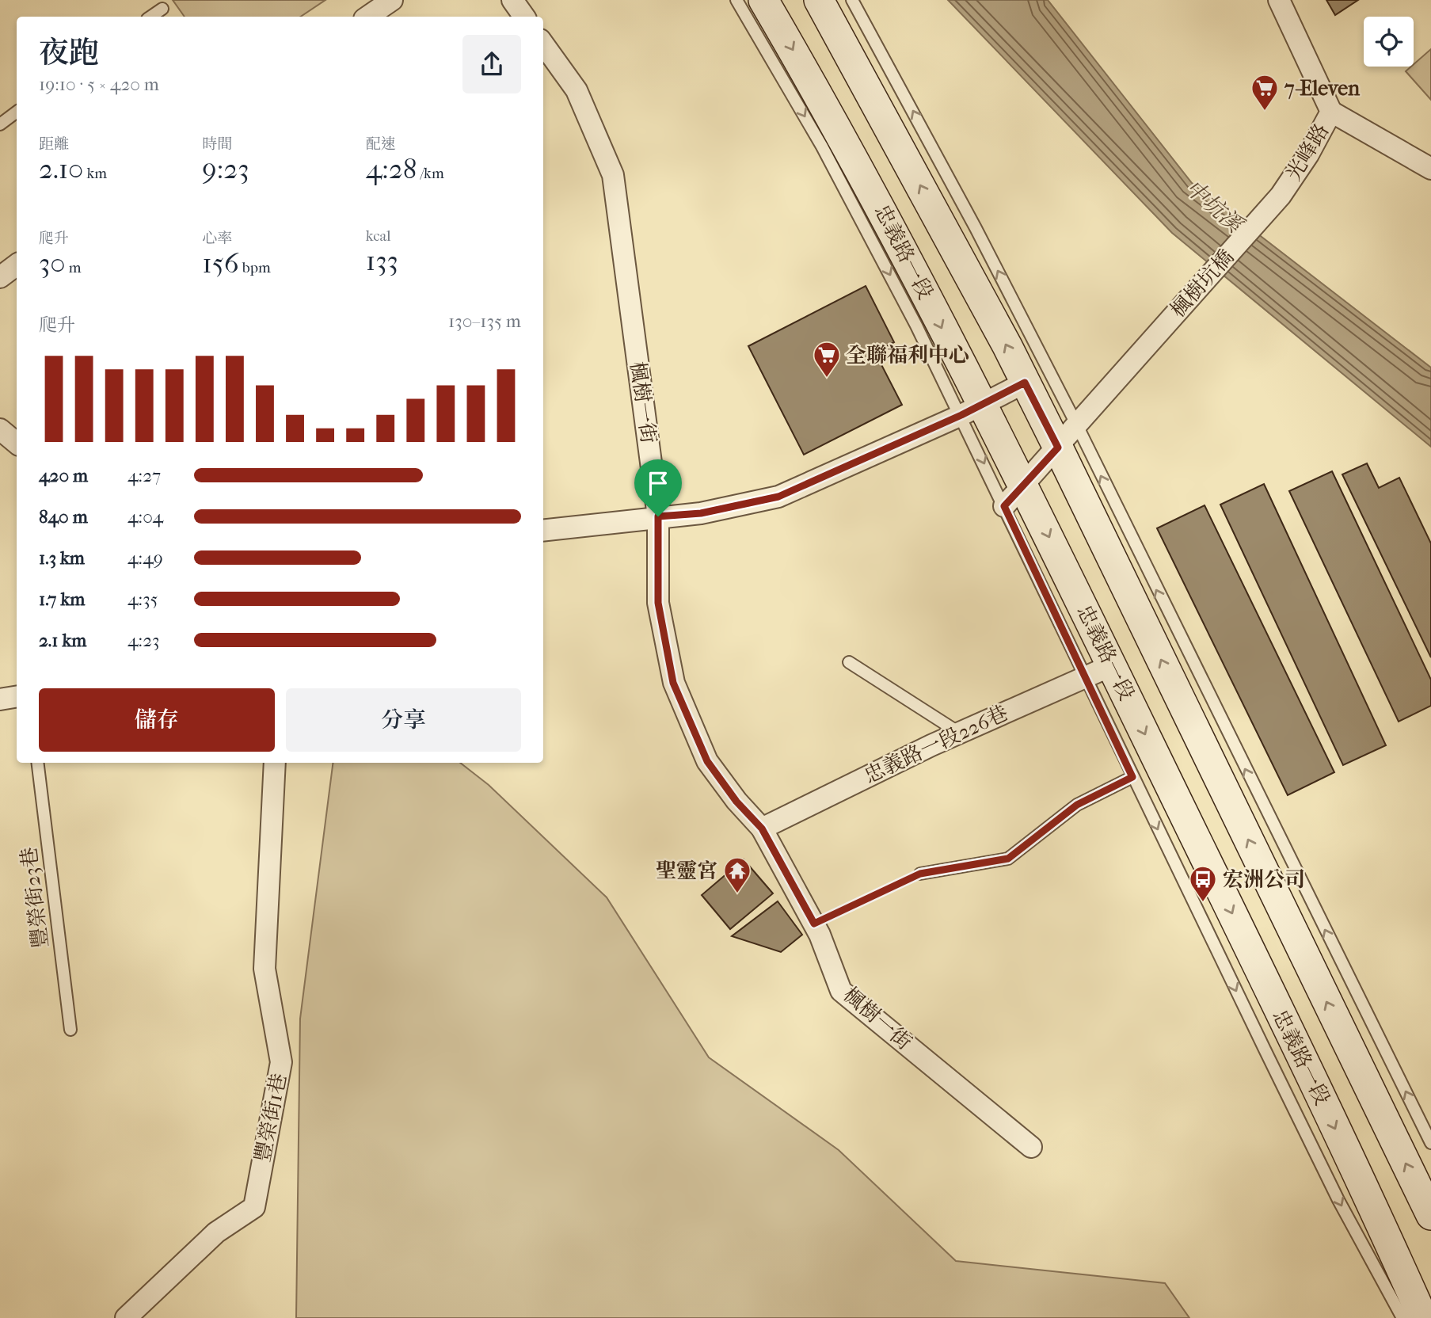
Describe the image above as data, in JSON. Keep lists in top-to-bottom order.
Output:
{
  "streets": {
    "main road": ["忠義路一段"],
    "street": [
      "光峰路",
      "楓樹坑橋",
      "楓樹一街",
      "忠義路一段226巷",
      "豐榮街1巷"
    ],
    "lane": ["豐榮街23巷"]
  },
  "crossings": [
    ["光峰路", "楓樹坑橋"],
    ["忠義路一段", "忠義路一段226巷"],
    ["楓樹一街", "忠義路一段226巷"]
  ],
  "water": ["中坑溪"],
  "places": {
    "supermarket": ["7-Eleven", "全聯福利中心"],
    "temple": ["聖靈宮"],
    "bus stop": ["宏洲公司"]
  },
  "page": {
    "heading": ["夜跑", "19:10 · 5 × 420 m"],
    "stats": [
      ["距離", "2.10 km"],
      ["時間", "9:23"],
      ["配速", "4:28 /km"],
      ["爬升", "30 m"],
      ["心率", "156 bpm"],
      ["kcal", "133"]
    ],
    "chart": ["爬升", "130–135 m"],
    "list": [
      {
        "name": "420 m",
        "note": "4:27"
      },
      {
        "name": "840 m",
        "note": "4:04"
      },
      {
        "name": "1.3 km",
        "note": "4:49"
      },
      {
        "name": "1.7 km",
        "note": "4:35"
      },
      {
        "name": "2.1 km",
        "note": "4:23"
      }
    ],
    "buttons": ["儲存", "分享"]
  }
}
